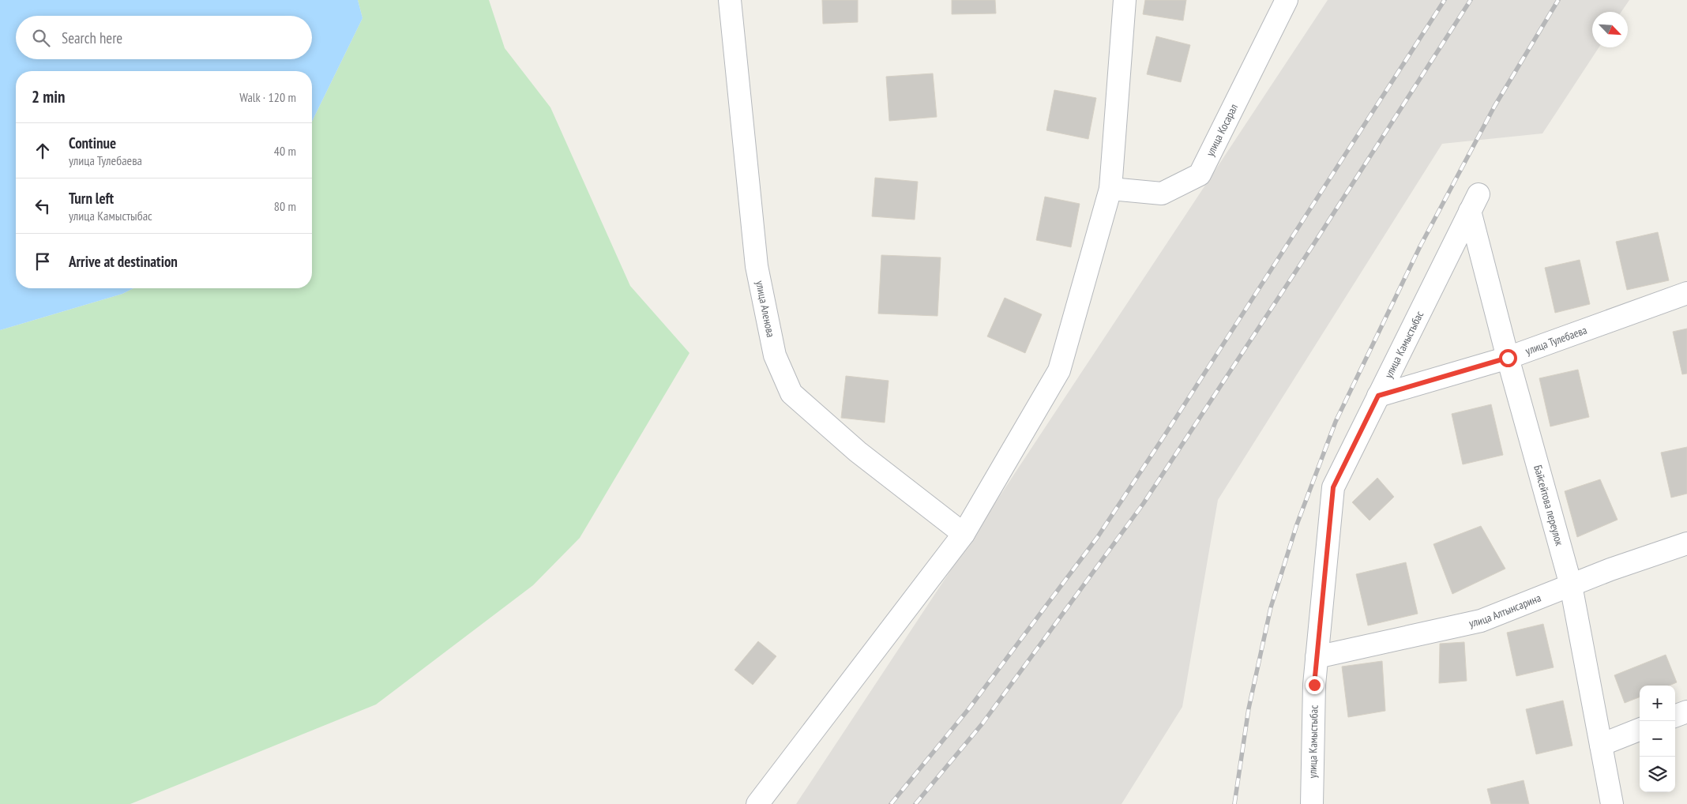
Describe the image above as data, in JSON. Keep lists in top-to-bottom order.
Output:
{
  "streets": {
    "street": [
      "улица Косарал",
      "улица Аленова",
      "улица Тулебаева",
      "улица Камыстыбас",
      "Байсейтова переулок",
      "улица Алтынсарина"
    ]
  },
  "crossings": [
    ["улица Тулебаева", "улица Камыстыбас"],
    ["улица Тулебаева", "Байсейтова переулок"],
    ["улица Камыстыбас", "Байсейтова переулок"],
    ["улица Камыстыбас", "улица Алтынсарина"],
    ["Байсейтова переулок", "улица Алтынсарина"]
  ],
  "north": "bottom right",
  "page": {
    "search": "Search here",
    "heading": ["2 min", "Walk · 120 m"],
    "list": [
      ["Continue", "улица Тулебаева", "40 m"],
      ["Turn left", "улица Камыстыбас", "80 m"],
      "Arrive at destination"
    ],
    "map_buttons": ["+", "−"]
  }
}
